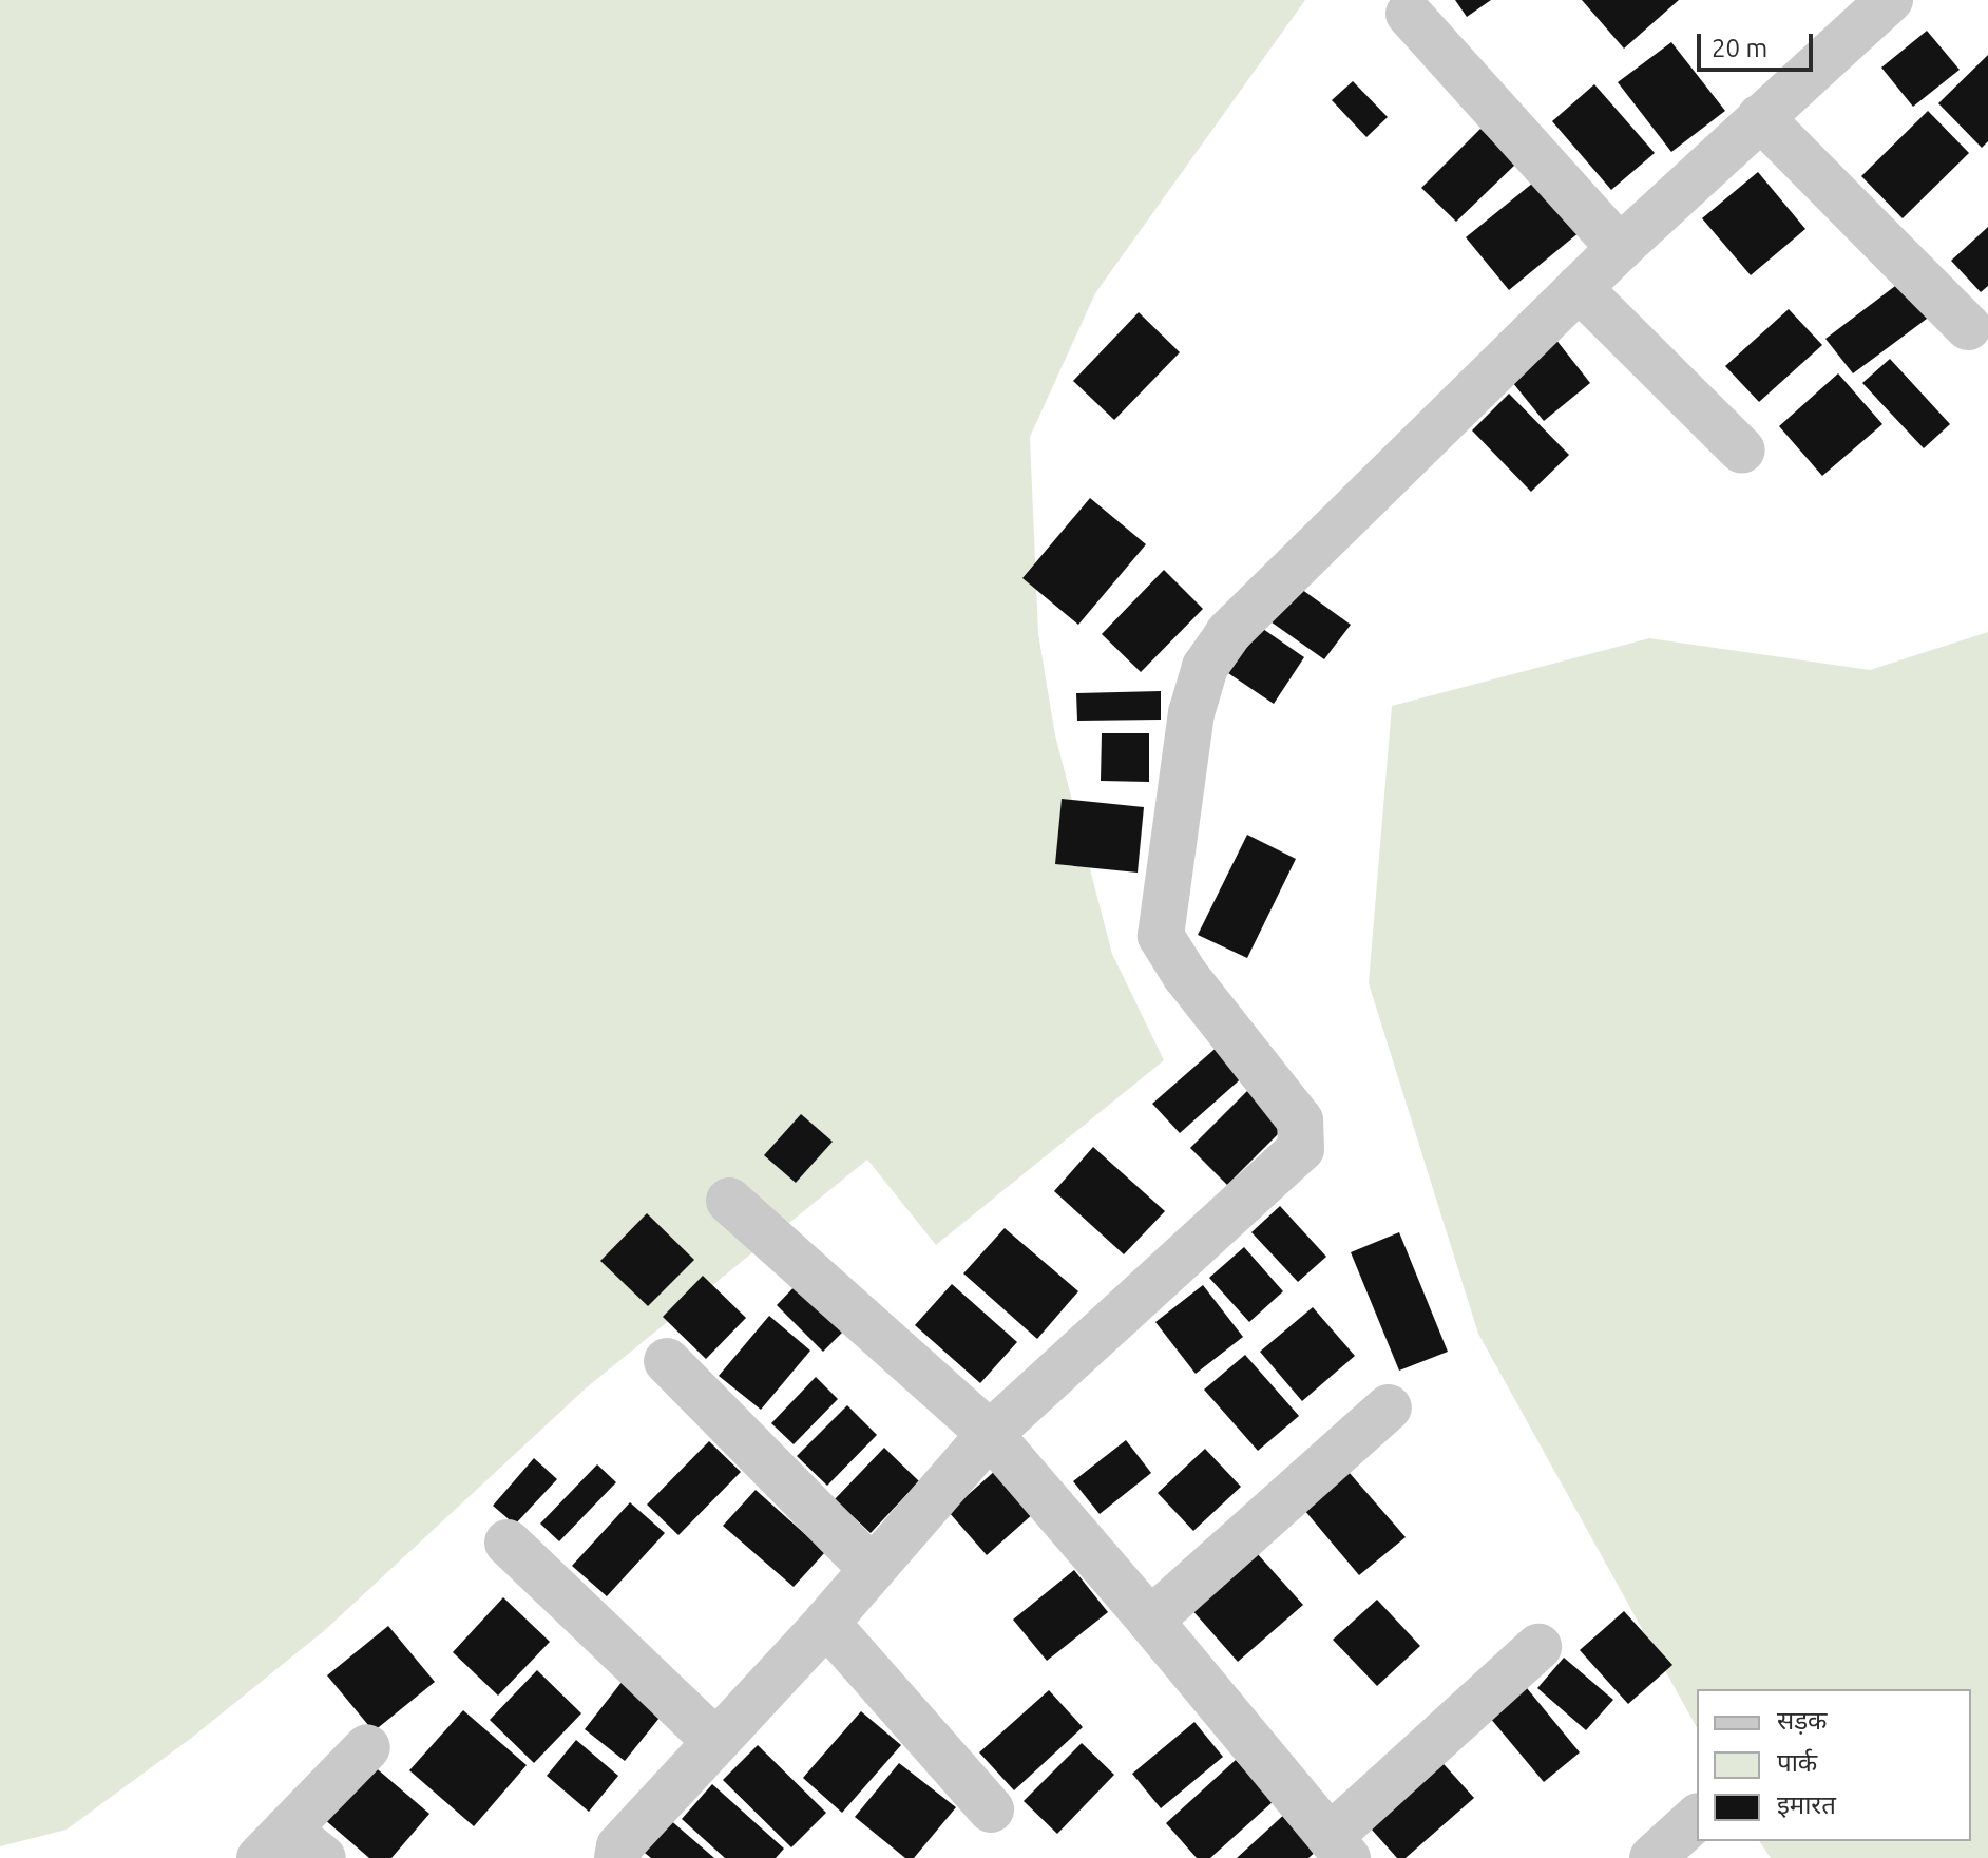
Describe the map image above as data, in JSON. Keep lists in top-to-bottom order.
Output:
{
  "legend": ["सड़क", "पार्क", "इमारत"],
  "scale_bar": "20 m"
}
